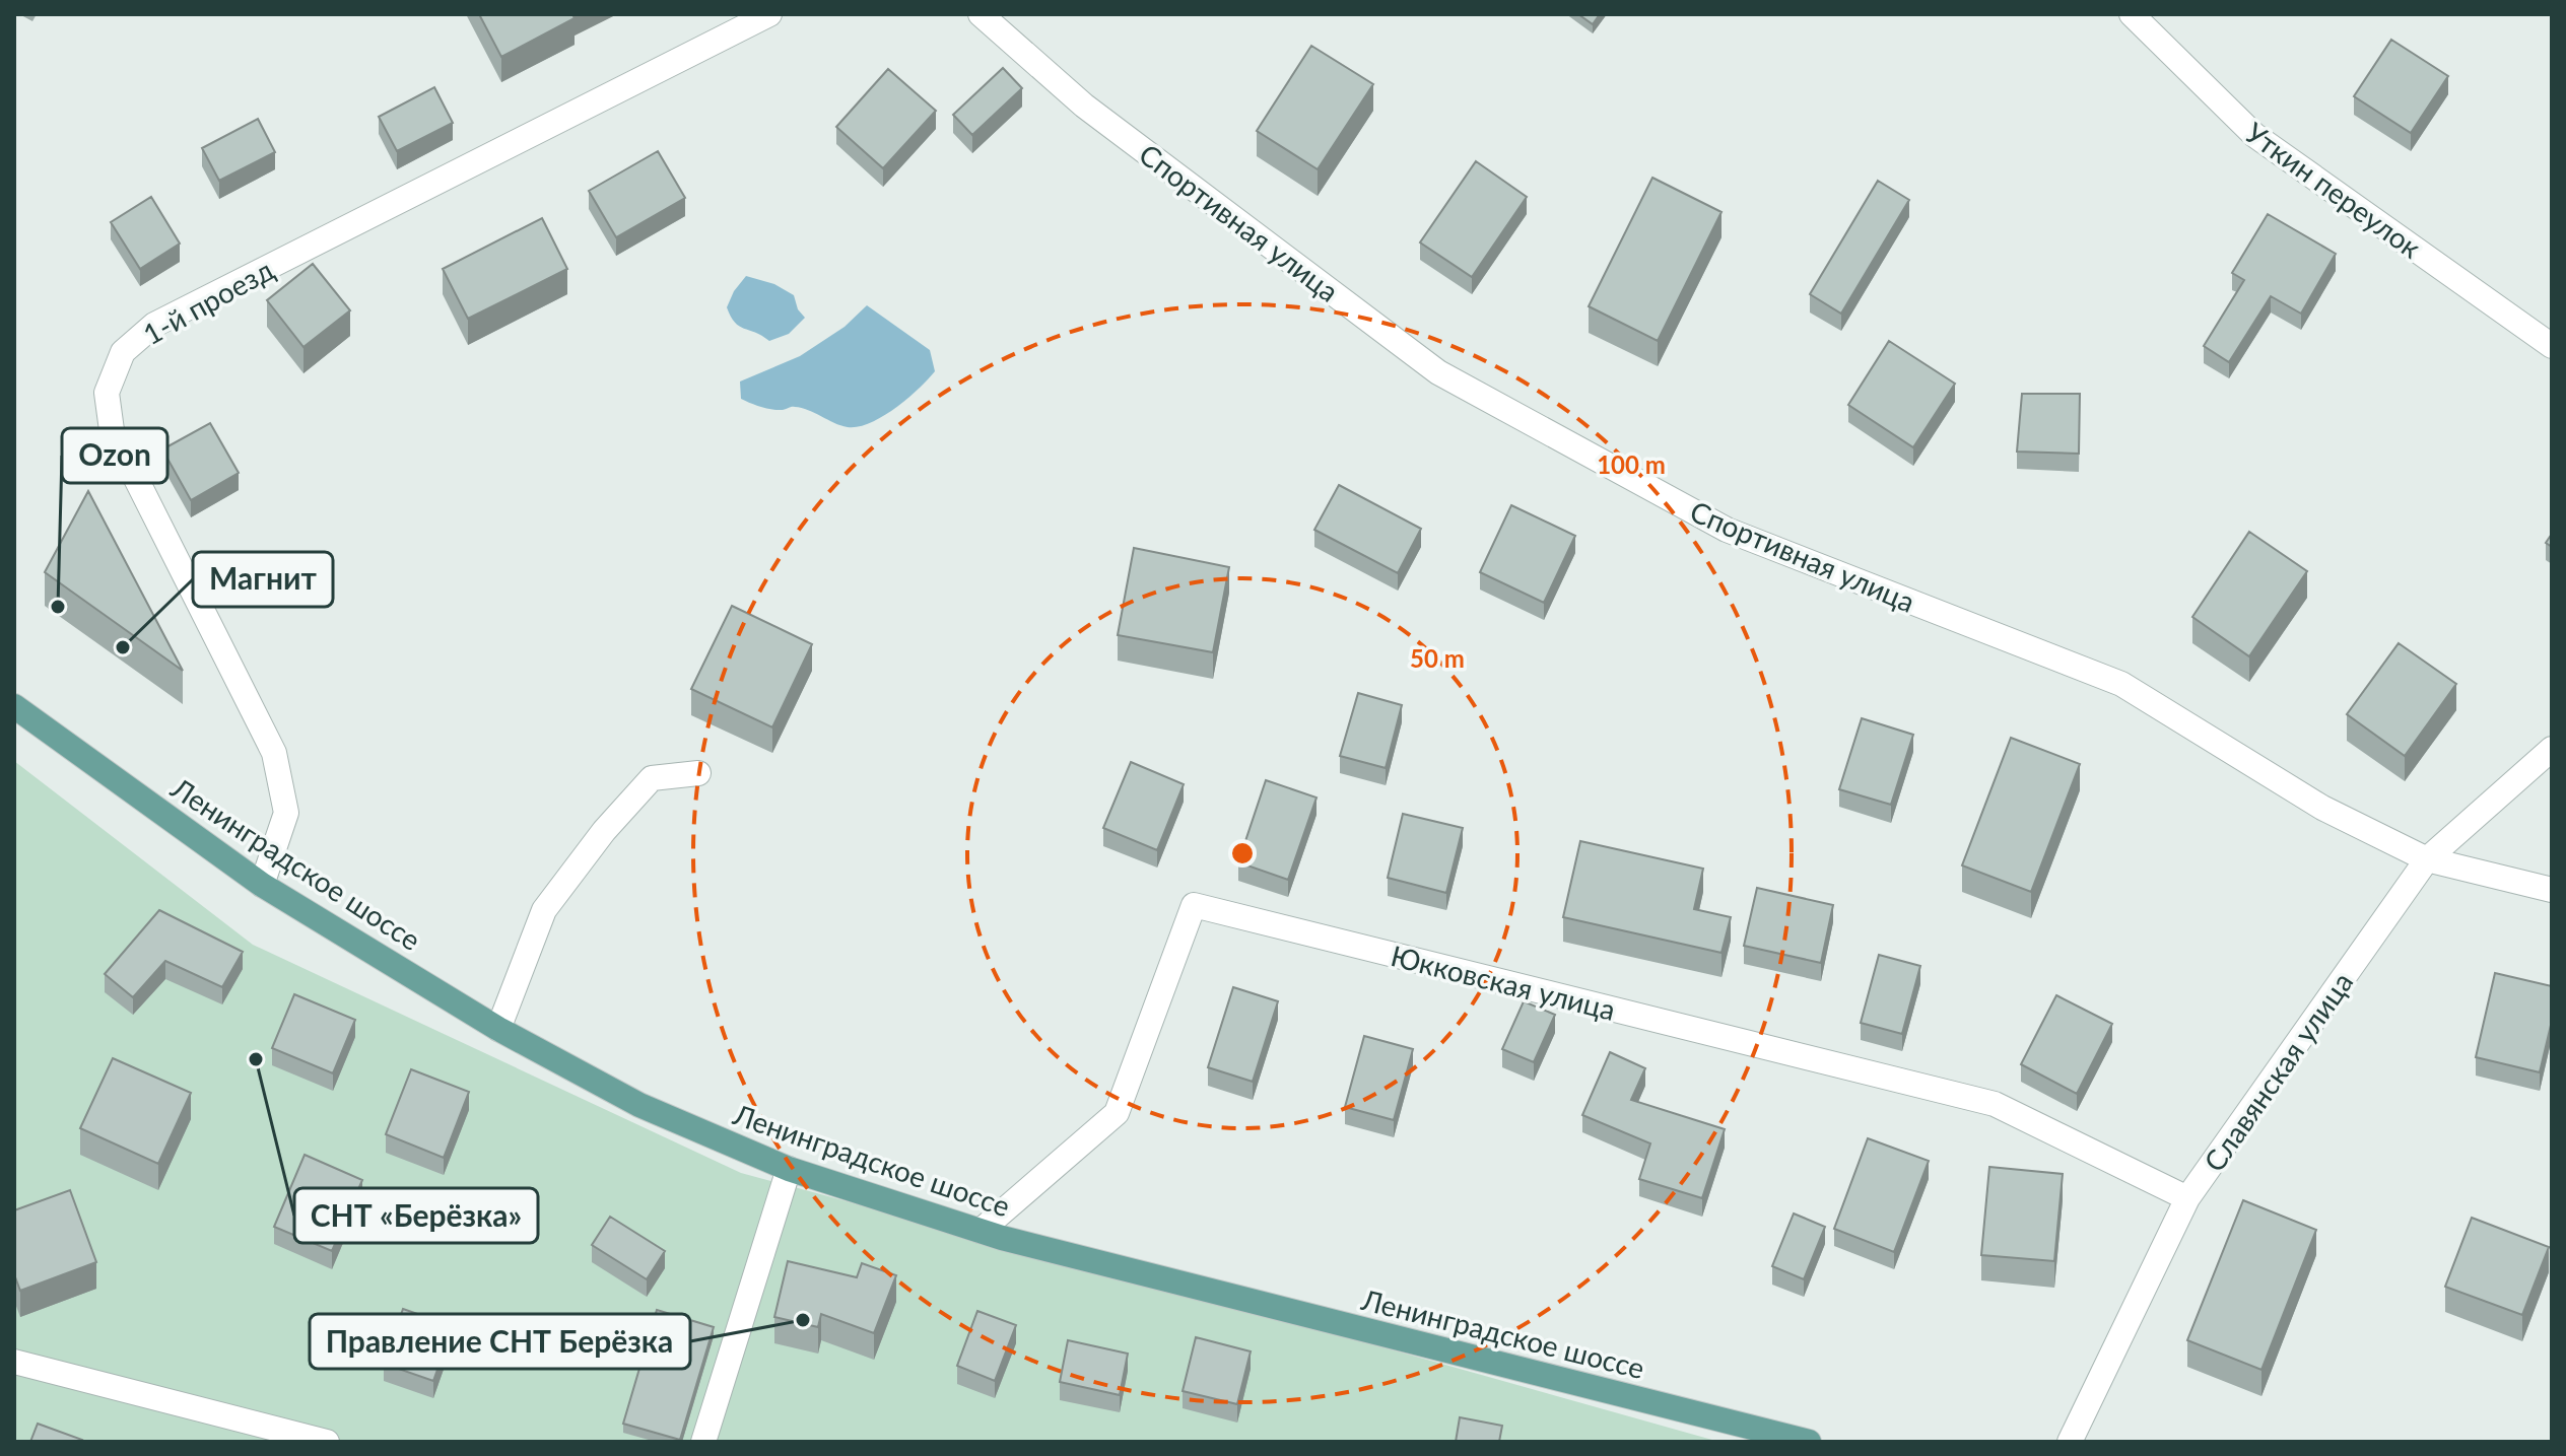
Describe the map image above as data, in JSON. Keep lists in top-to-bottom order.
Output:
{
  "streets": {
    "main road": ["Ленинградское шоссе"],
    "street": [
      "Уткин переулок",
      "Спортивная улица",
      "1-й проезд",
      "Юкковская улица",
      "Славянская улица"
    ]
  },
  "crossings": [
    ["Спортивная улица", "Славянская улица"],
    ["1-й проезд", "Ленинградское шоссе"],
    ["Ленинградское шоссе", "Юкковская улица"],
    ["Юкковская улица", "Славянская улица"]
  ],
  "places": [
    "Ozon",
    "Магнит",
    "СНТ «Берёзка»",
    "Правление СНТ Берёзка"
  ],
  "rings": ["100 m", "50 m"]
}
